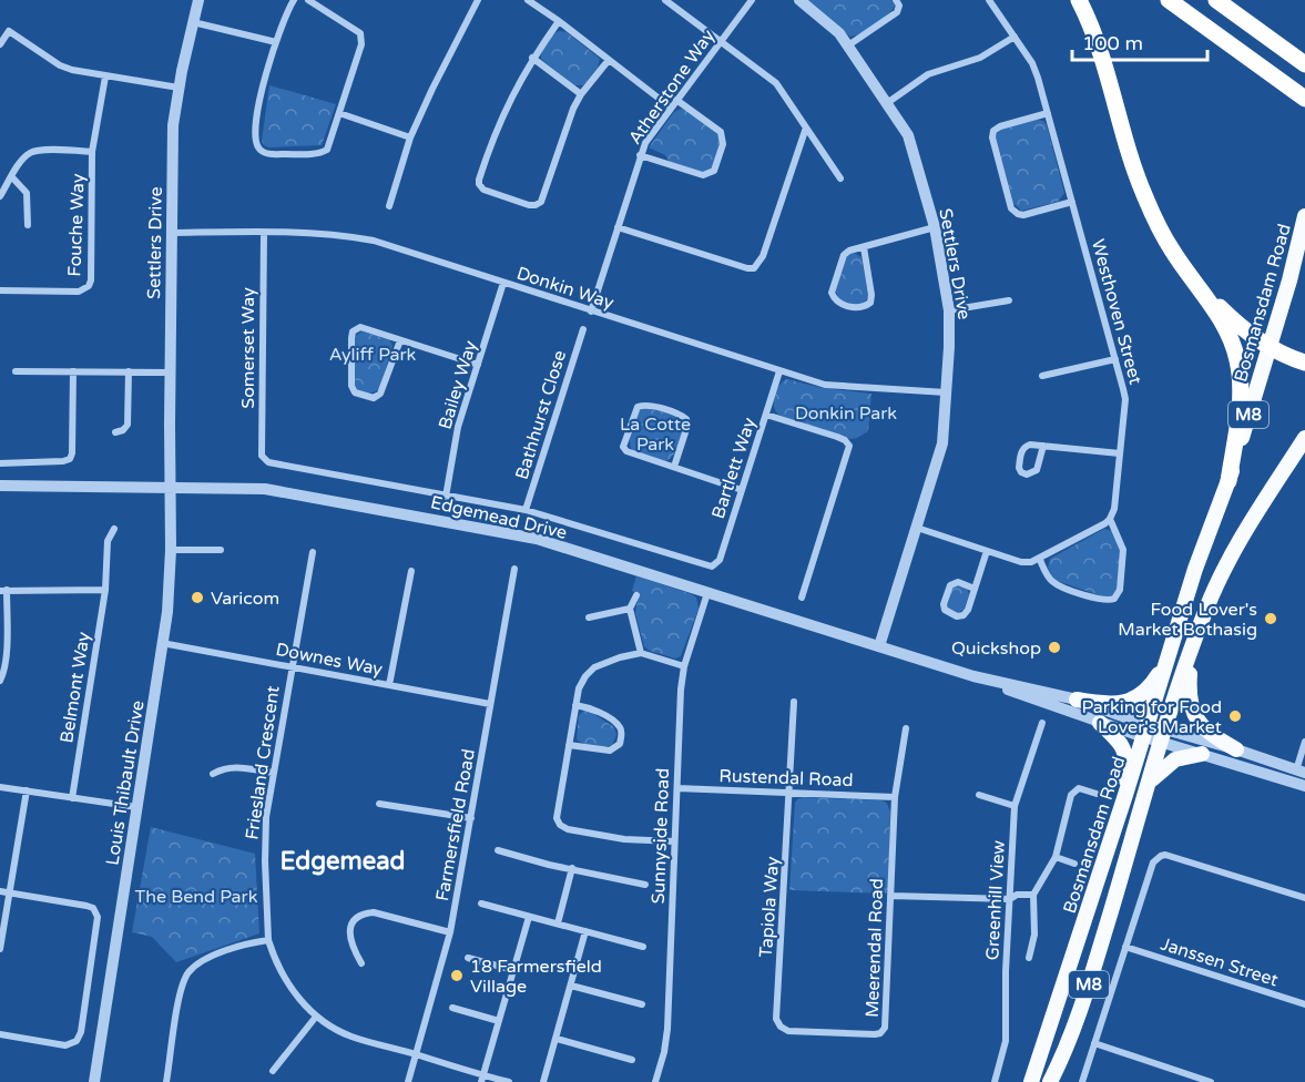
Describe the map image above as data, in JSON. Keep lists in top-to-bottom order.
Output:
{
  "streets": {
    "main road": ["Bosmansdam Road", "M8"],
    "street": [
      "Atherstone Way",
      "Fouche Way",
      "Settlers Drive",
      "Donkin Way",
      "Westhoven Street",
      "Somerset Way",
      "Bailey Way",
      "Bathhurst Close",
      "Bartlett Way",
      "Edgemead Drive",
      "Downes Way",
      "Belmont Way",
      "Friesland Crescent",
      "Rustendal Road",
      "Louis Thibault Drive",
      "Farmersfield Road",
      "Sunnyside Road",
      "Greenhill View",
      "Tapiola Way",
      "Meerendal Road",
      "Janssen Street"
    ]
  },
  "crossings": [
    ["Atherstone Way", "Donkin Way"],
    ["Settlers Drive", "Donkin Way"],
    ["Settlers Drive", "Edgemead Drive"],
    ["Settlers Drive", "Louis Thibault Drive"],
    ["Donkin Way", "Somerset Way"],
    ["Donkin Way", "Bailey Way"],
    ["Donkin Way", "Bartlett Way"],
    ["Bosmansdam Road", "Edgemead Drive"],
    ["Somerset Way", "Edgemead Drive"],
    ["Bailey Way", "Edgemead Drive"],
    ["Bathhurst Close", "Edgemead Drive"],
    ["Bartlett Way", "Edgemead Drive"],
    ["Edgemead Drive", "Louis Thibault Drive"],
    ["Edgemead Drive", "Sunnyside Road"],
    ["Downes Way", "Friesland Crescent"],
    ["Downes Way", "Louis Thibault Drive"],
    ["Downes Way", "Farmersfield Road"],
    ["Friesland Crescent", "Farmersfield Road"],
    ["Rustendal Road", "Sunnyside Road"],
    ["Rustendal Road", "Tapiola Way"],
    ["Rustendal Road", "Meerendal Road"],
    ["Tapiola Way", "Meerendal Road"]
  ],
  "districts": ["Edgemead"],
  "parks": [
    "Ayliff Park",
    "Donkin Park",
    "La Cotte Park",
    "The Bend Park"
  ],
  "places": [
    "Varicom",
    "Food Lover's Market Bothasig",
    "Quickshop",
    "Parking for Food Lover's Market",
    "18 Farmersfield Village"
  ],
  "scale_bar": "100 m"
}
